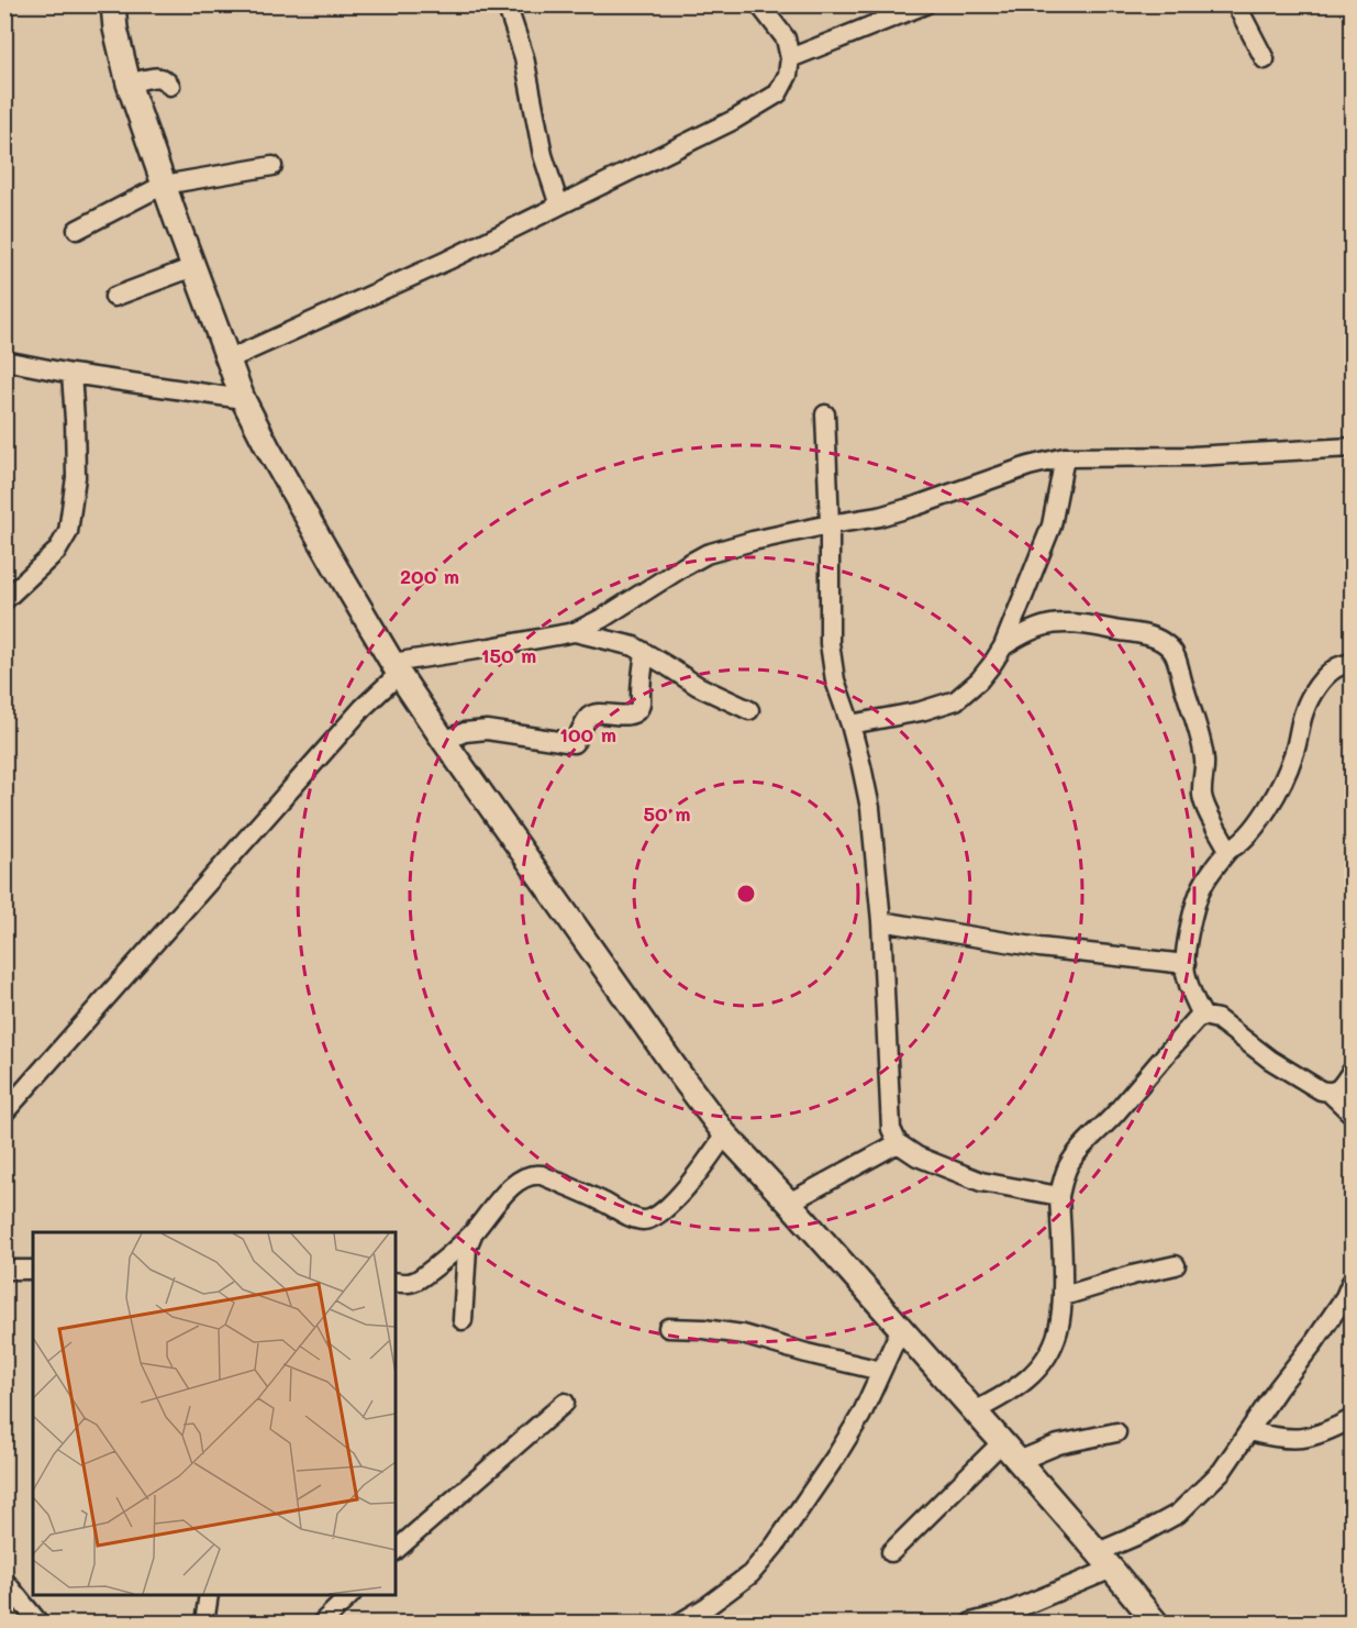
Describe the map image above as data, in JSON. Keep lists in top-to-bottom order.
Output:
{
  "rings": [
    "200 m",
    "150 m",
    "100 m",
    "50 m"
  ]
}
